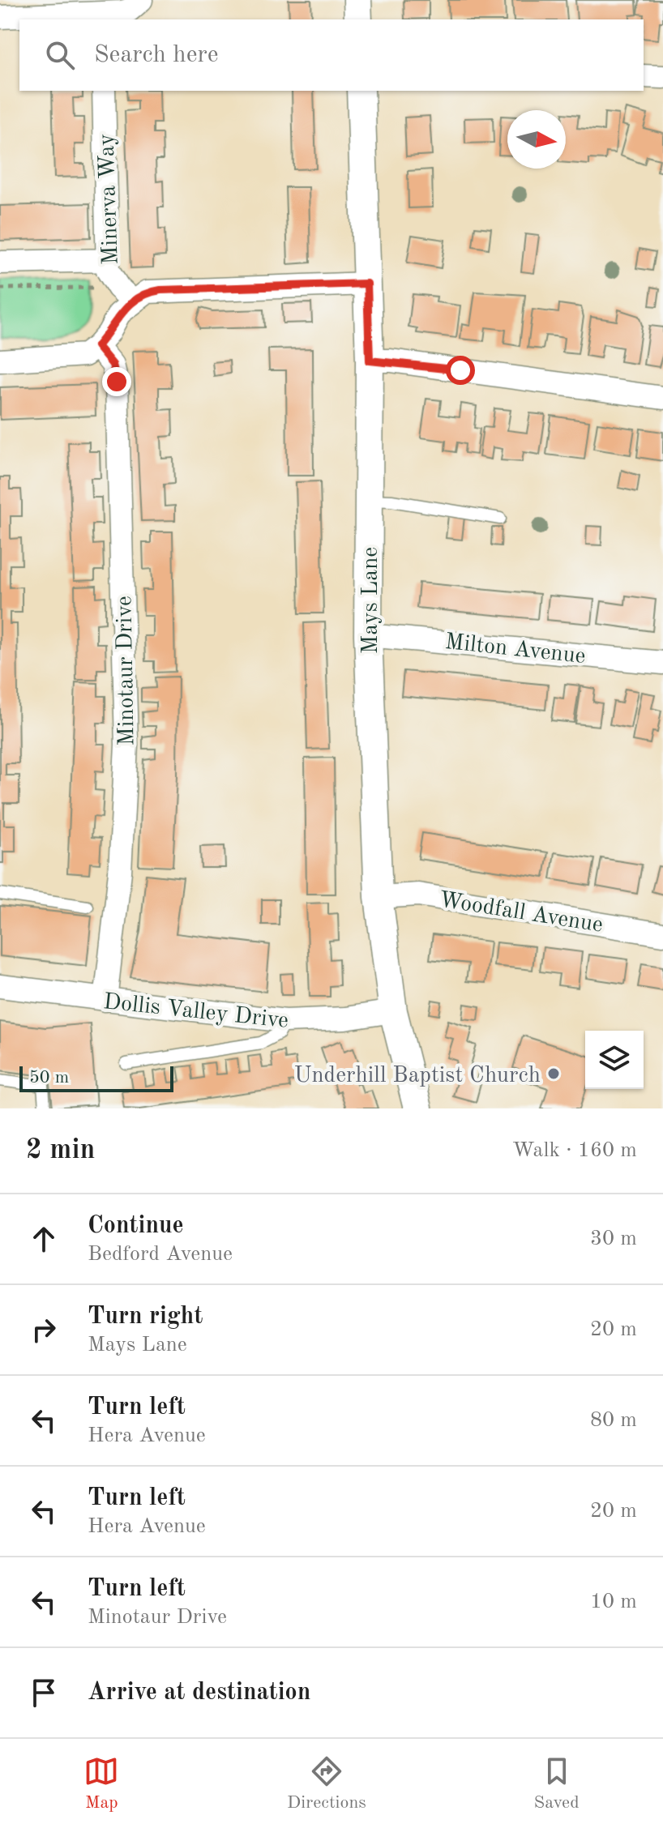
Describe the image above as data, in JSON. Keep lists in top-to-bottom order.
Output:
{
  "streets": {
    "street": [
      "Minerva Way",
      "Mays Lane",
      "Milton Avenue",
      "Minotaur Drive",
      "Woodfall Avenue",
      "Dollis Valley Drive"
    ]
  },
  "crossings": [
    ["Mays Lane", "Milton Avenue"],
    ["Mays Lane", "Woodfall Avenue"],
    ["Mays Lane", "Dollis Valley Drive"],
    ["Minotaur Drive", "Dollis Valley Drive"]
  ],
  "places": ["Underhill Baptist Church"],
  "scale_bar": "50 m",
  "north": "right",
  "page": {
    "search": "Search here",
    "scale": "50 m",
    "heading": ["2 min", "Walk · 160 m"],
    "list": [
      ["Continue", "Bedford Avenue", "30 m"],
      ["Turn right", "Mays Lane", "20 m"],
      ["Turn left", "Hera Avenue", "80 m"],
      ["Turn left", "Hera Avenue", "20 m"],
      ["Turn left", "Minotaur Drive", "10 m"],
      "Arrive at destination"
    ],
    "nav": ["Map", "Directions", "Saved"]
  }
}
